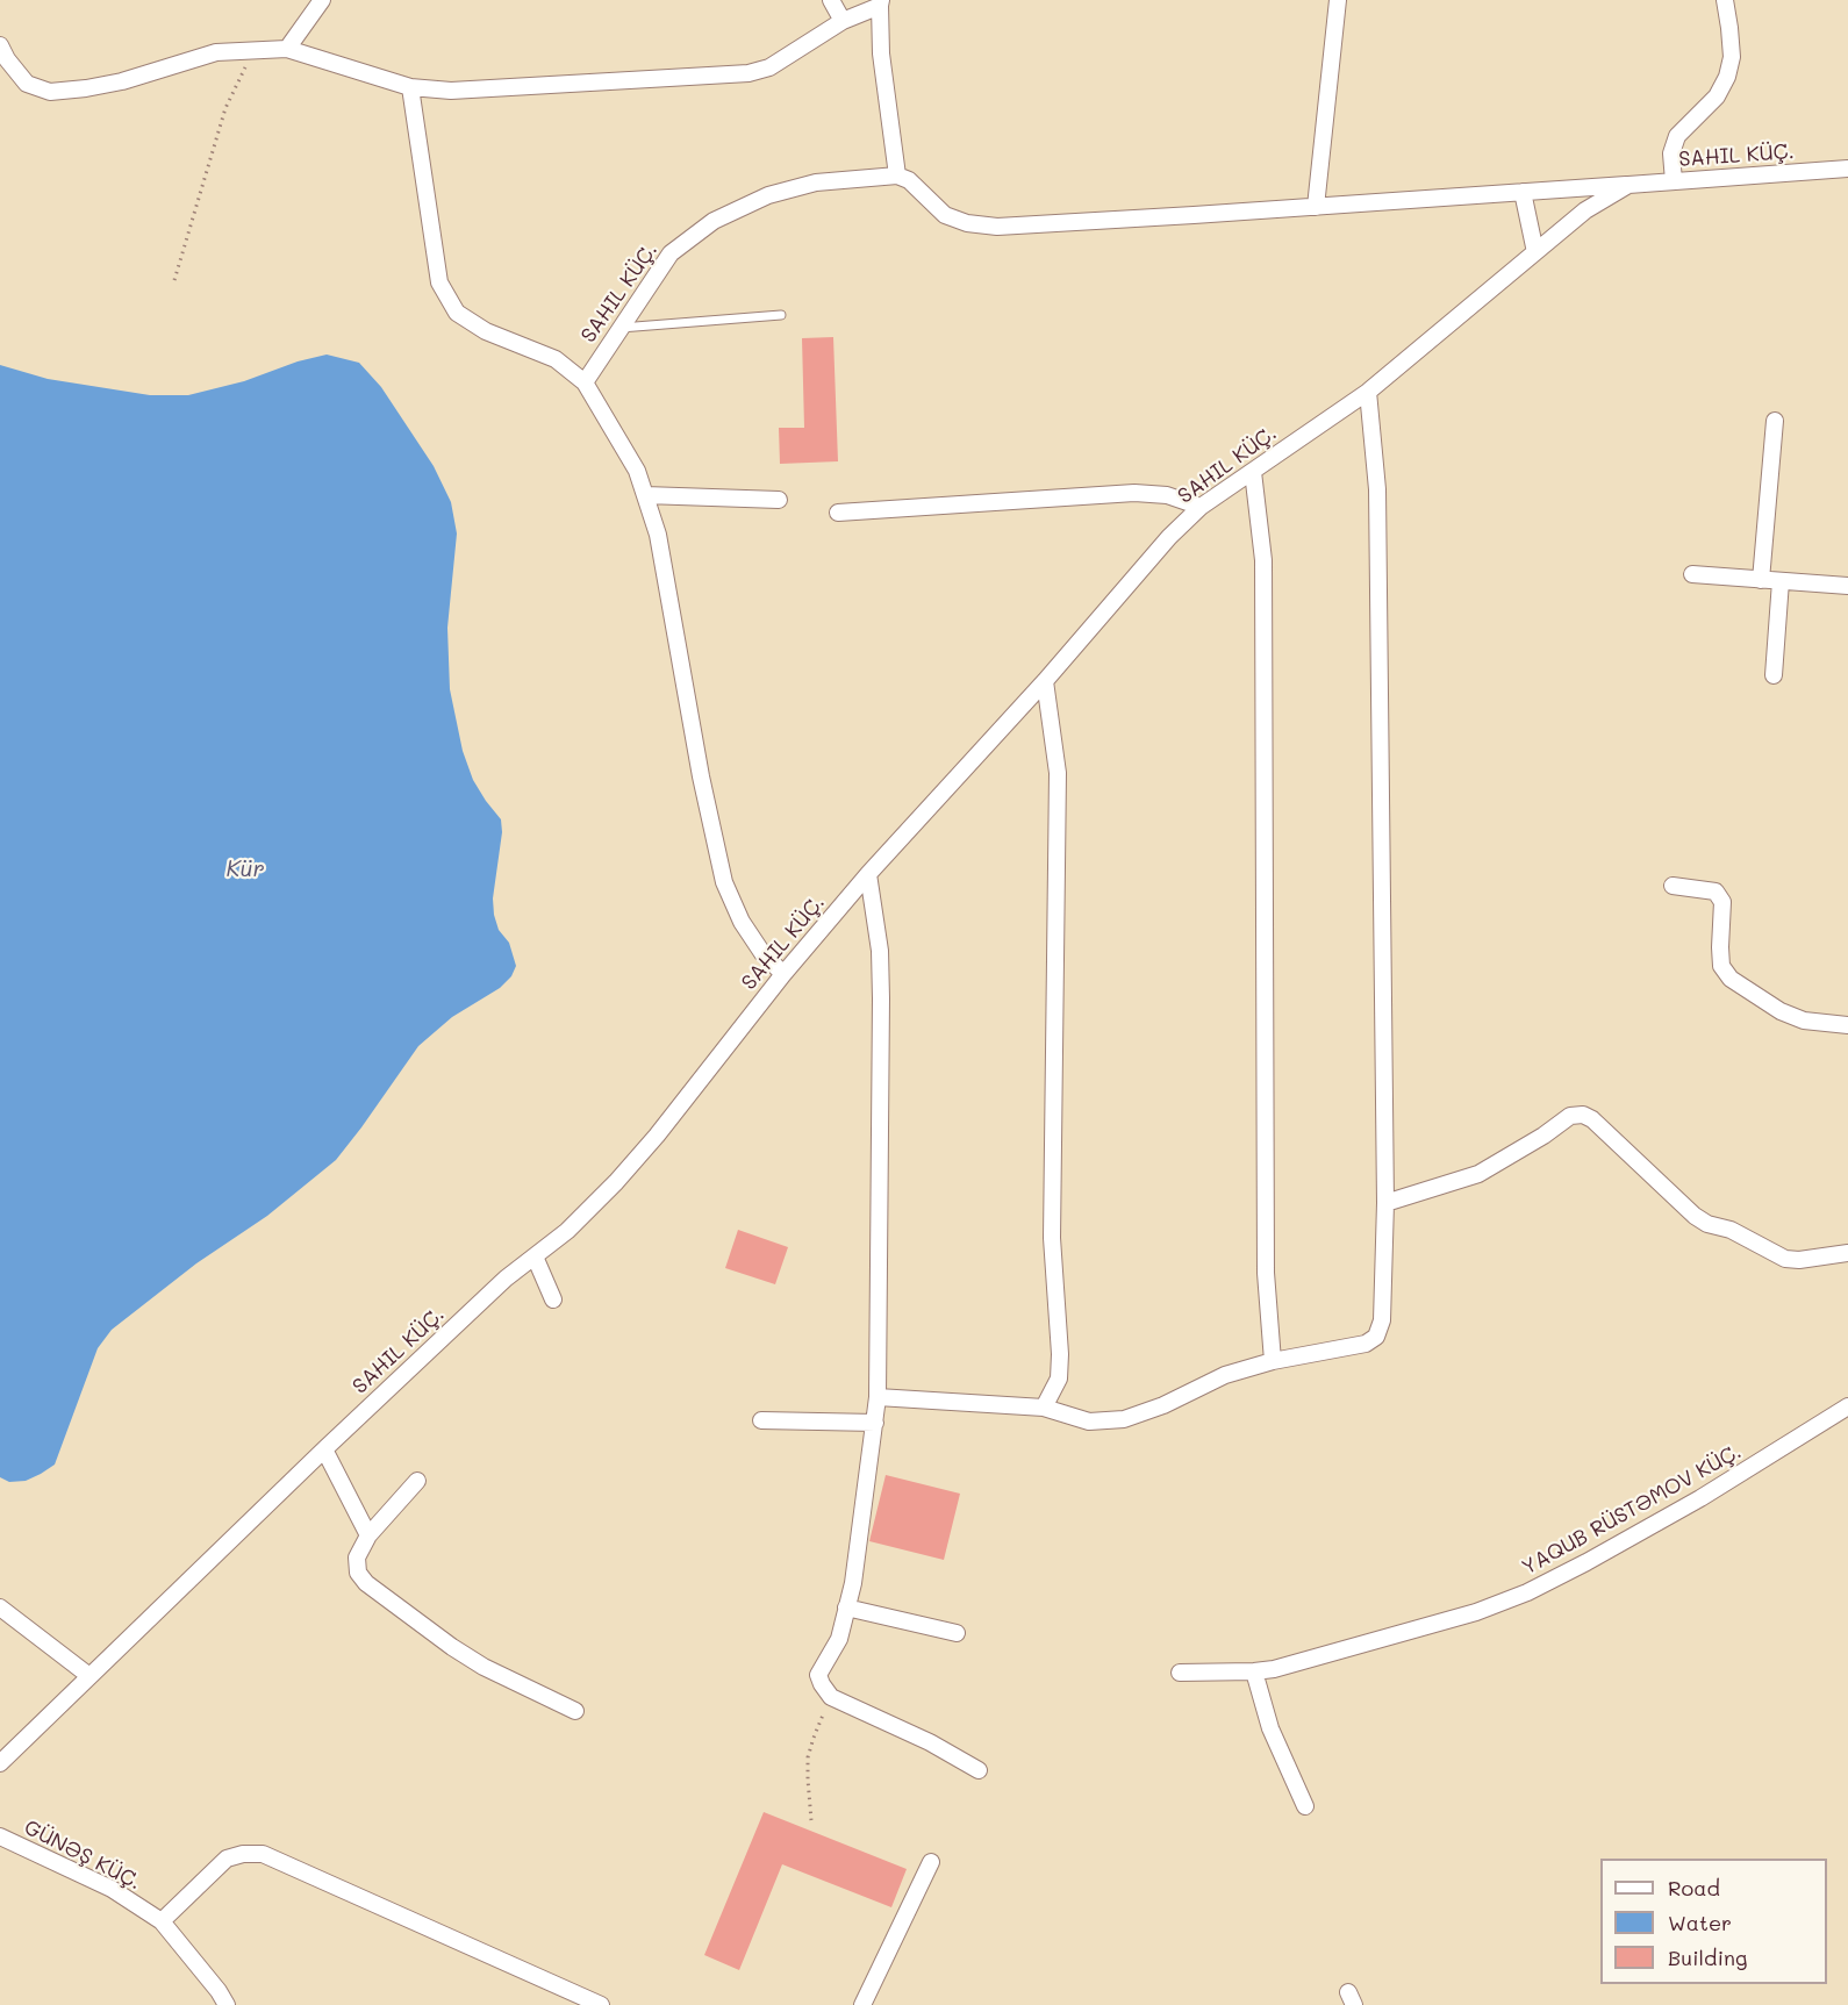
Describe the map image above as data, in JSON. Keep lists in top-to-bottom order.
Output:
{
  "streets": {
    "street": ["SAHIL KÜÇ.", "YAQUB RÜSTƏMOV KÜÇ.", "GÜNƏŞ KÜÇ."]
  },
  "water": ["Kür"],
  "legend": ["Road", "Water", "Building"]
}
